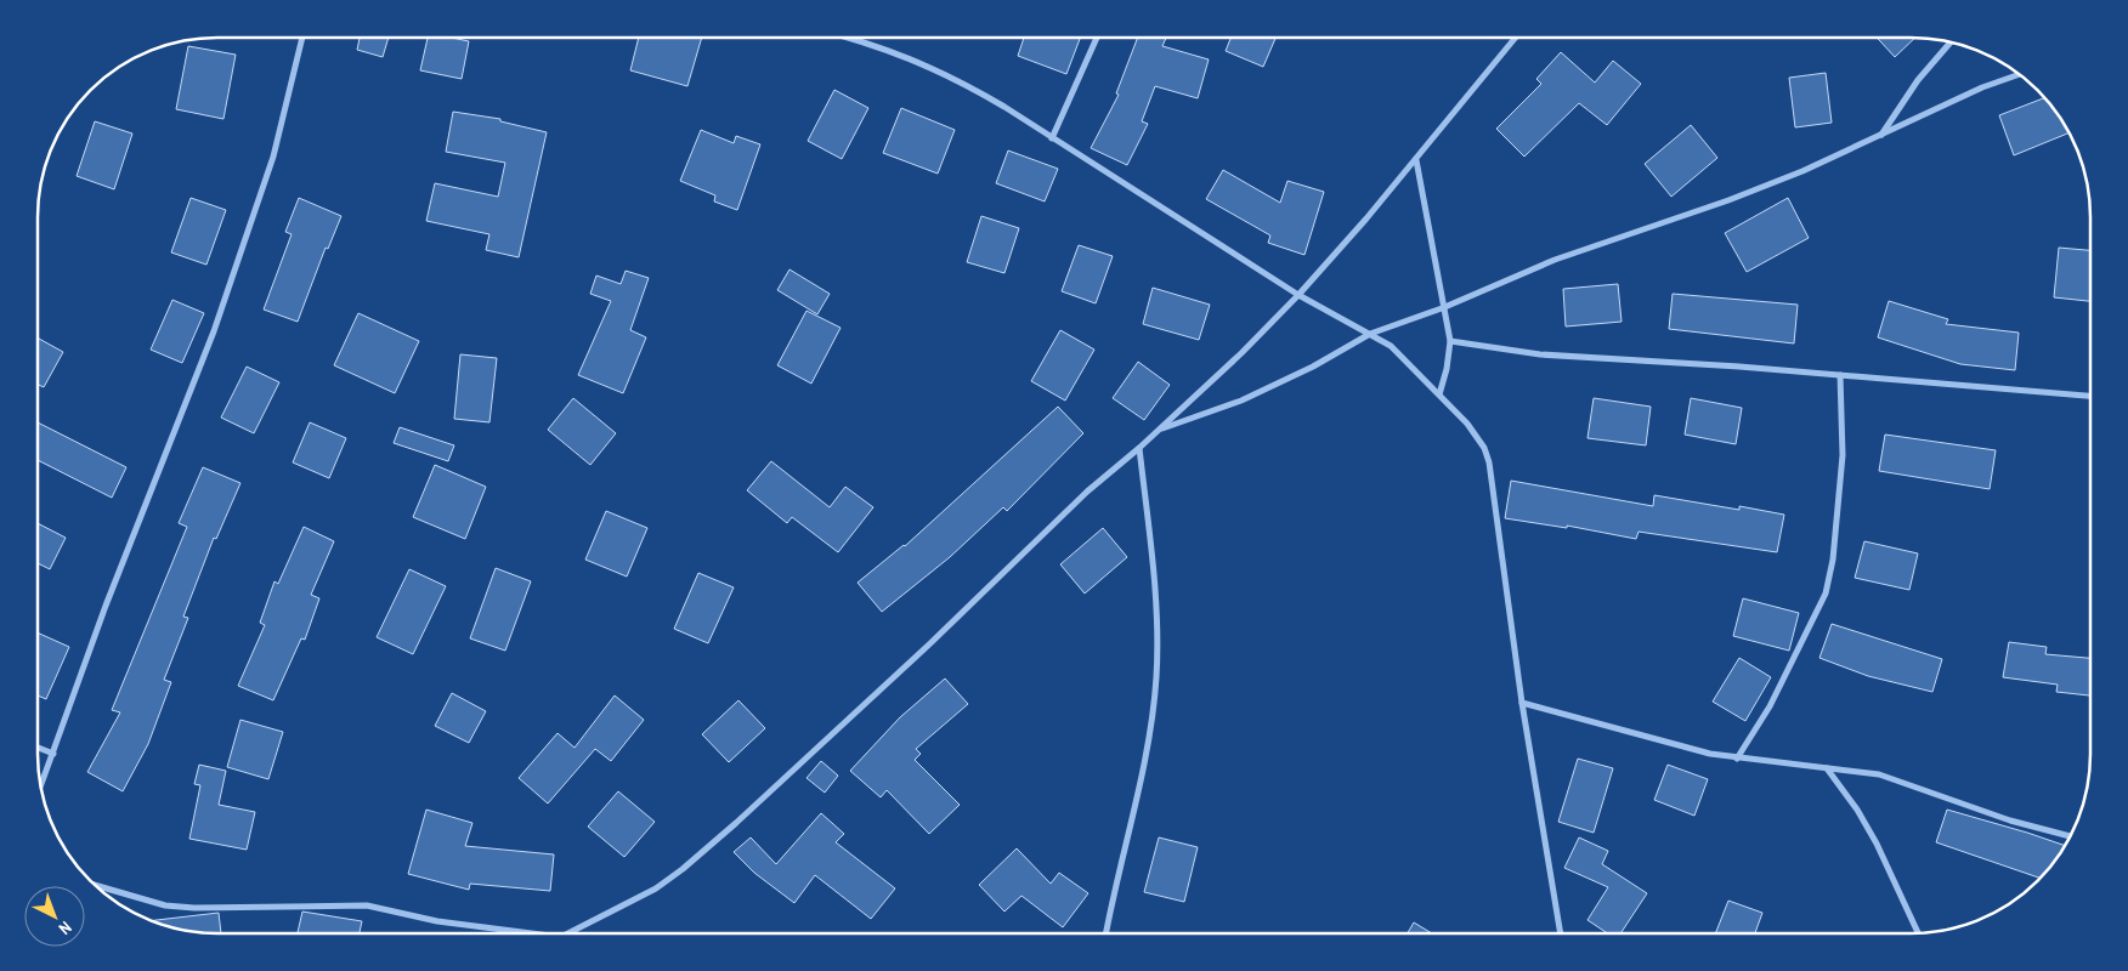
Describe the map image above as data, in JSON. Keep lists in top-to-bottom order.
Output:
{
  "north": "bottom right"
}
